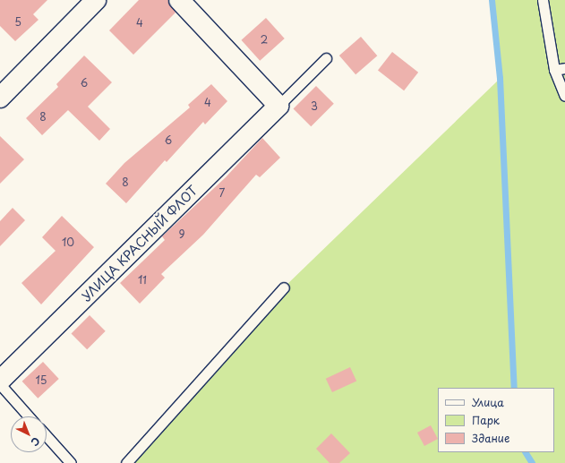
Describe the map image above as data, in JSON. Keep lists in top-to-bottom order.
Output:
{
  "streets": {
    "street": ["УЛИЦА КРАСНЫЙ ФЛОТ"]
  },
  "house_numbers": [
    "5",
    "4",
    "2",
    "6",
    "4",
    "3",
    "8",
    "6",
    "8",
    "7",
    "9",
    "10",
    "11",
    "15"
  ],
  "legend": ["Улица", "Парк", "Здание"],
  "north": "bottom right"
}
